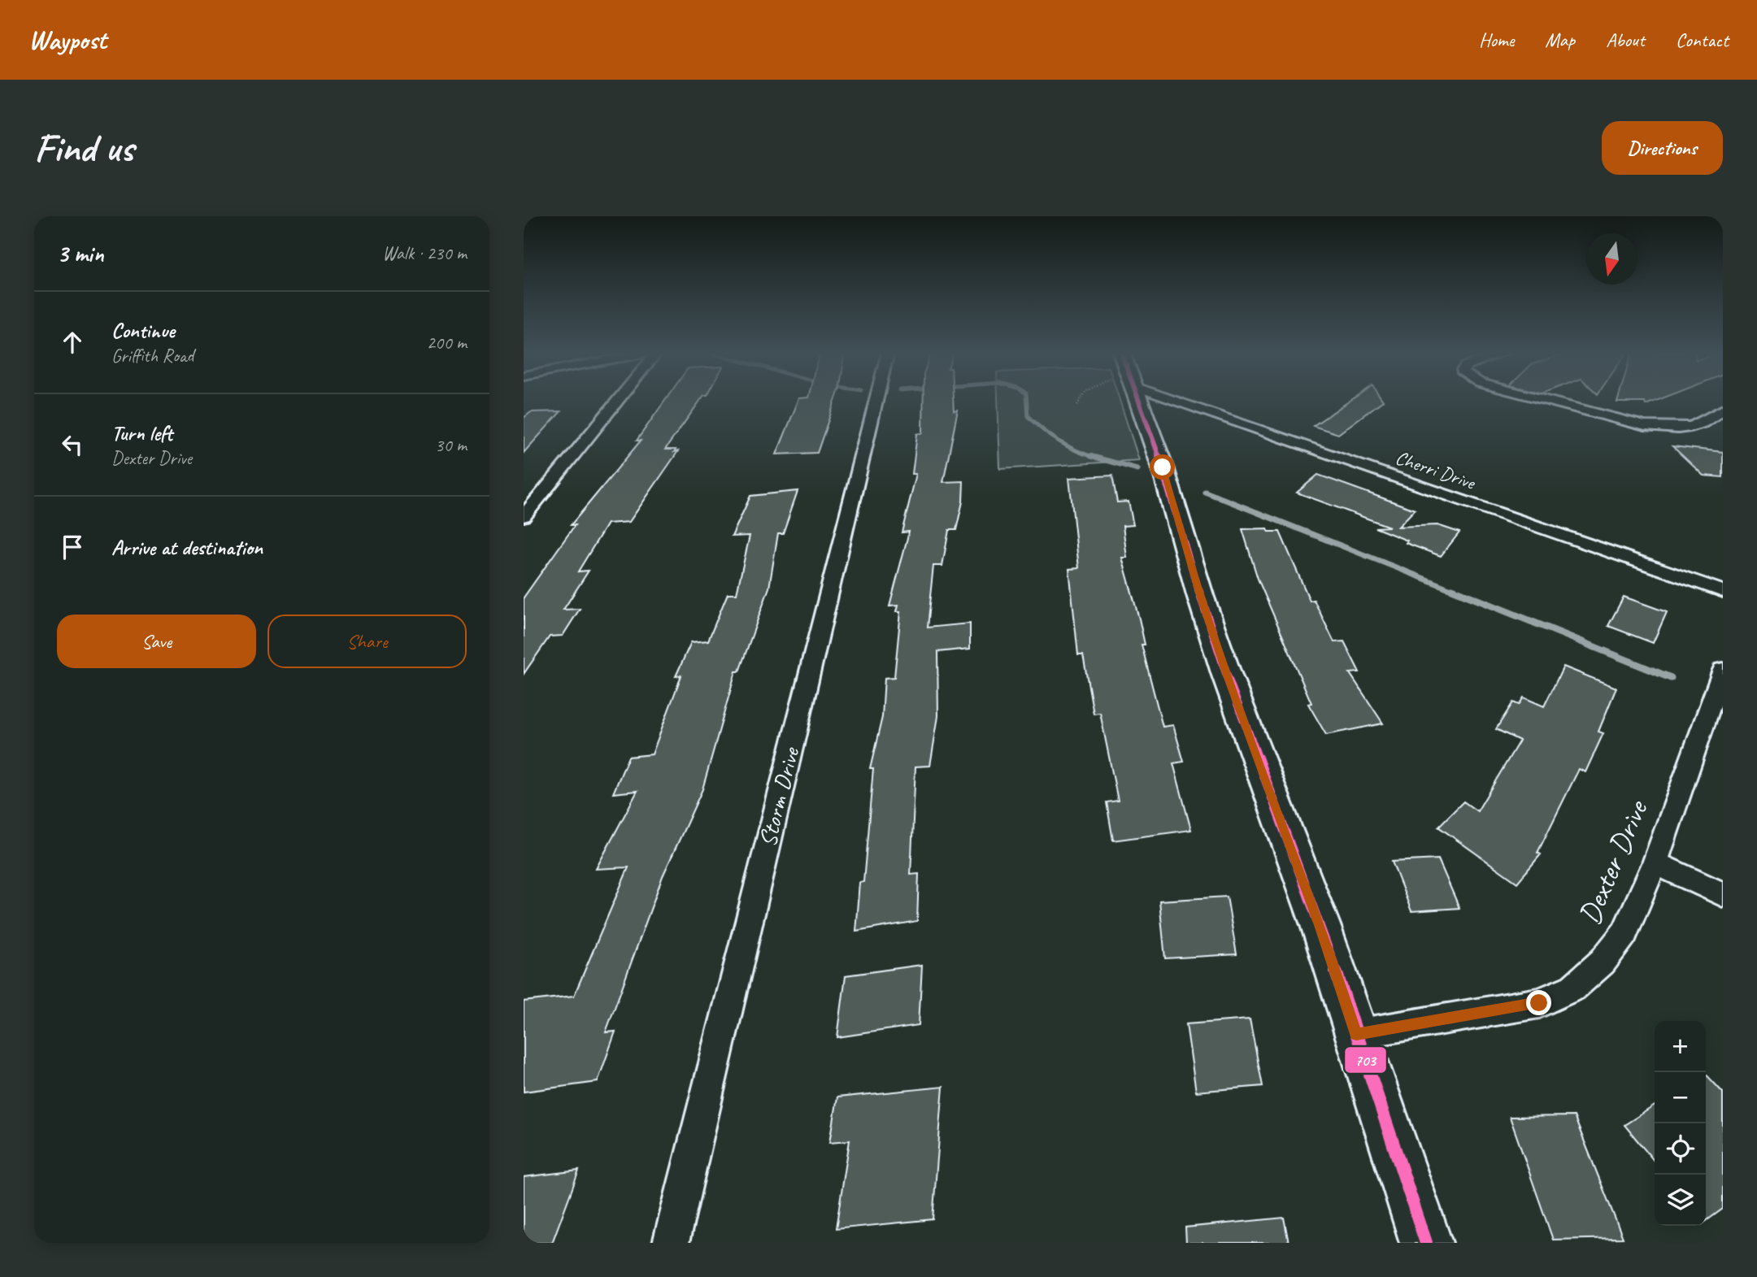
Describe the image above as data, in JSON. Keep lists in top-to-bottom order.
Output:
{
  "streets": {
    "street": ["Cherri Drive", "Storm Drive", "Dexter Drive"]
  },
  "lines": ["transit line 703"],
  "north": "bottom",
  "page": {
    "header": "Waypost",
    "nav": [
      "Home",
      "Map",
      "About",
      "Contact"
    ],
    "buttons": [
      "Directions",
      ["Save", "Share"]
    ],
    "title": "Find us",
    "heading": ["3 min", "Walk · 230 m"],
    "list": [
      ["Continue", "Griffith Road", "200 m"],
      ["Turn left", "Dexter Drive", "30 m"],
      "Arrive at destination"
    ],
    "map_buttons": ["+", "−"]
  }
}
